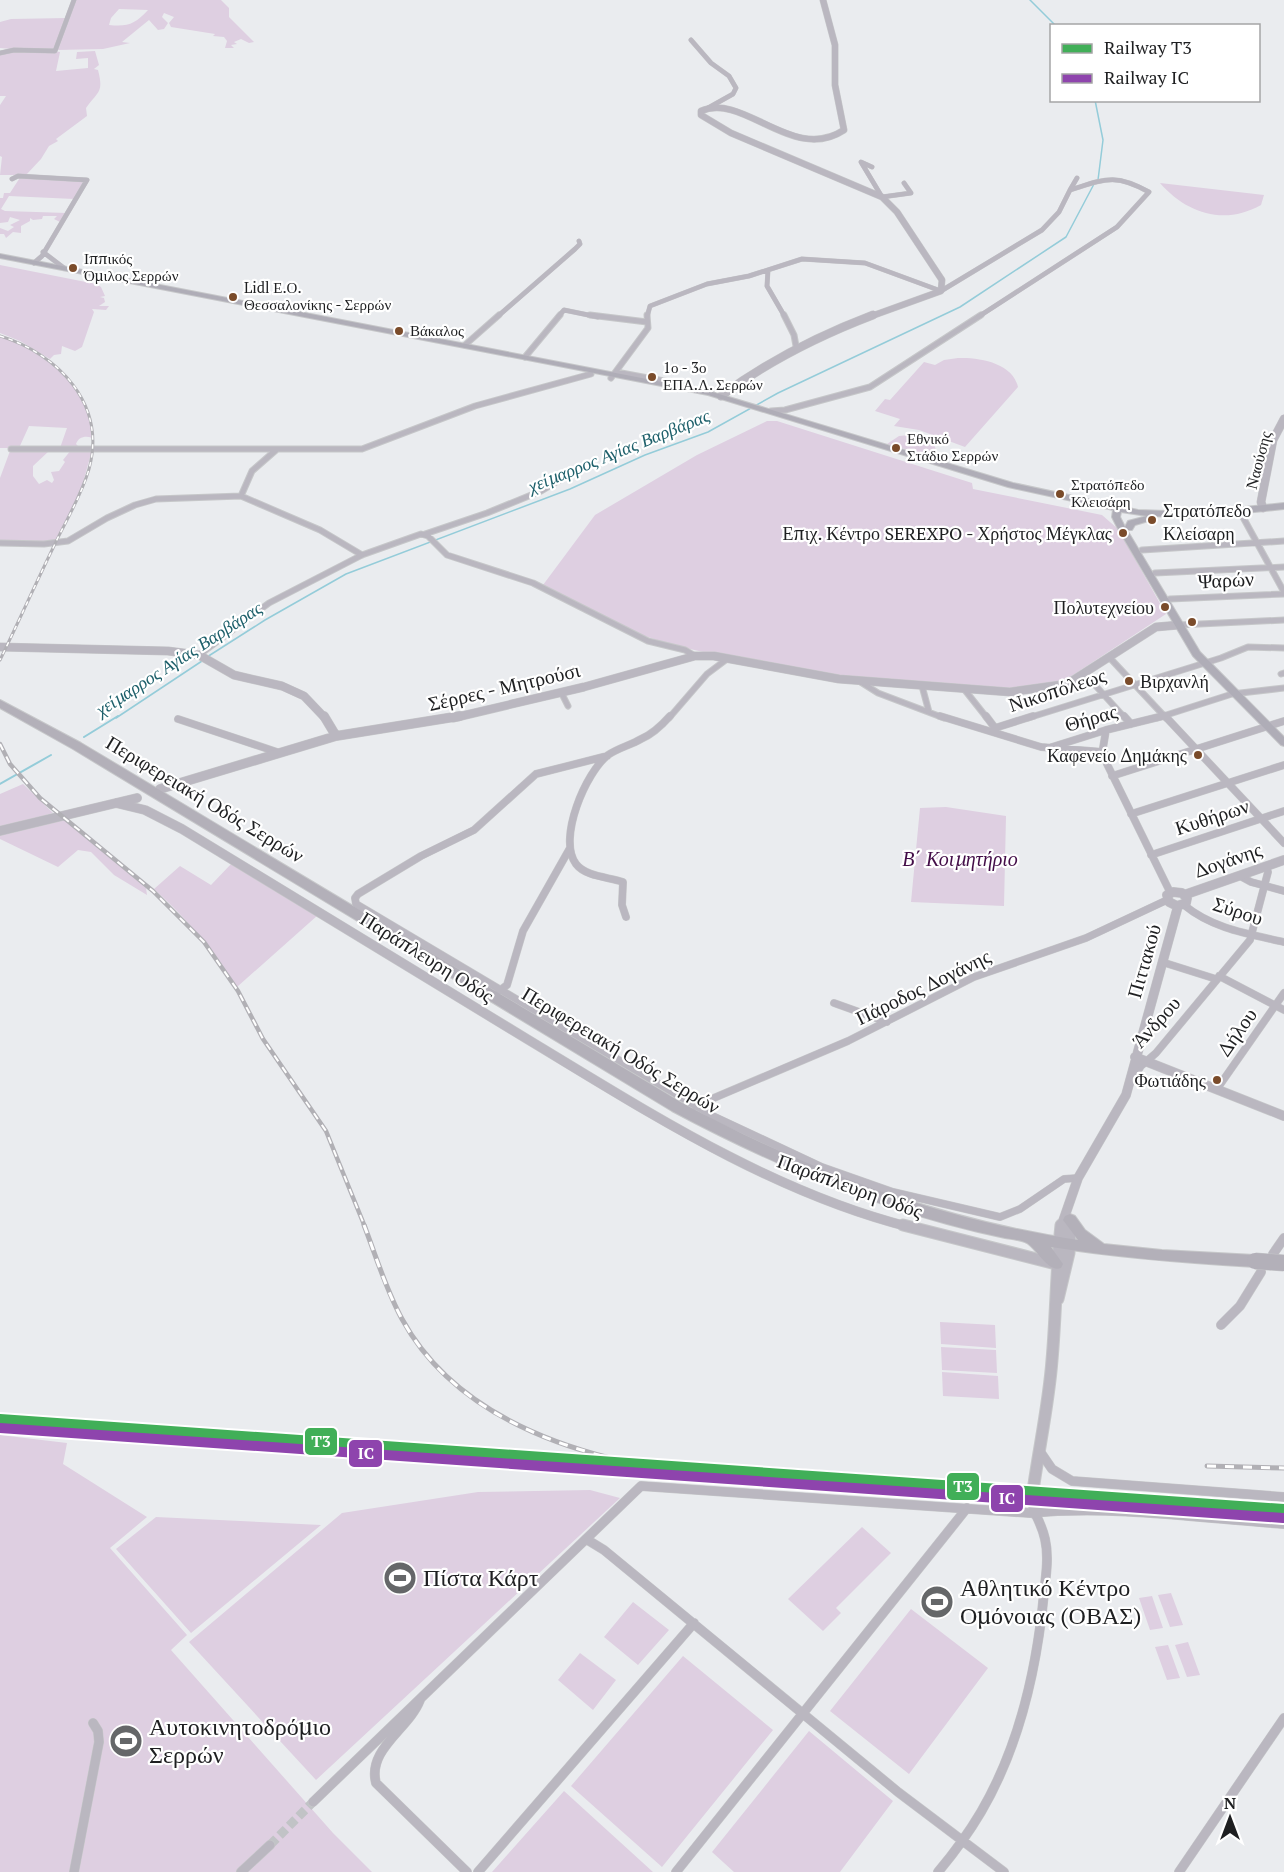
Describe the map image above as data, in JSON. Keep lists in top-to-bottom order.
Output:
{
  "streets": {
    "main road": ["Περιφερειακή Οδός Σερρών"],
    "street": [
      "Ναούσης",
      "Ψαρών",
      "Σέρρες - Μητρούσι",
      "Νικοπόλεως",
      "Θήρας",
      "Κυθήρων",
      "Δογάνης",
      "Σύρου",
      "Παράπλευρη Οδός",
      "Πιττακού",
      "Πάροδος Δογάνης",
      "Άνδρου",
      "Δήλου"
    ]
  },
  "crossings": [
    ["Περιφερειακή Οδός Σερρών", "Άνδρου"],
    ["Δογάνης", "Σύρου"],
    ["Δογάνης", "Πιττακού"],
    ["Δογάνης", "Άνδρου"],
    ["Σύρου", "Πιττακού"],
    ["Σύρου", "Άνδρου"],
    ["Πιττακού", "Άνδρου"]
  ],
  "water": ["χείμαρρος Αγίας Βαρβάρας"],
  "parks": ["Β΄ Κοιμητήριο"],
  "places": {
    "other": [
      "Ιππικός Όμιλος Σερρών",
      "Lidl Ε.Ο. Θεσσαλονίκης - Σερρών",
      "Βάκαλος",
      "1ο - 3ο ΕΠΑ.Λ. Σερρών",
      "Εθνικό Στάδιο Σερρών",
      "Στρατόπεδο Κλεισάρη",
      "Στρατόπεδο Κλείσαρη",
      "Επιχ. Κέντρο SEREXPO - Χρήστος Μέγκλας",
      "Πολυτεχνείου",
      "Βιρχανλή",
      "Καφενείο Δημάκης",
      "Φωτιάδης"
    ],
    "sports": ["Πίστα Κάρτ", "Αθλητικό Κέντρο Ομόνοιας (ΟΒΑΣ)", "Αυτοκινητοδρόμιο Σερρών"]
  },
  "lines": ["rail line T3", "rail line IC"],
  "legend": ["Railway T3", "Railway IC"],
  "north": "top"
}
